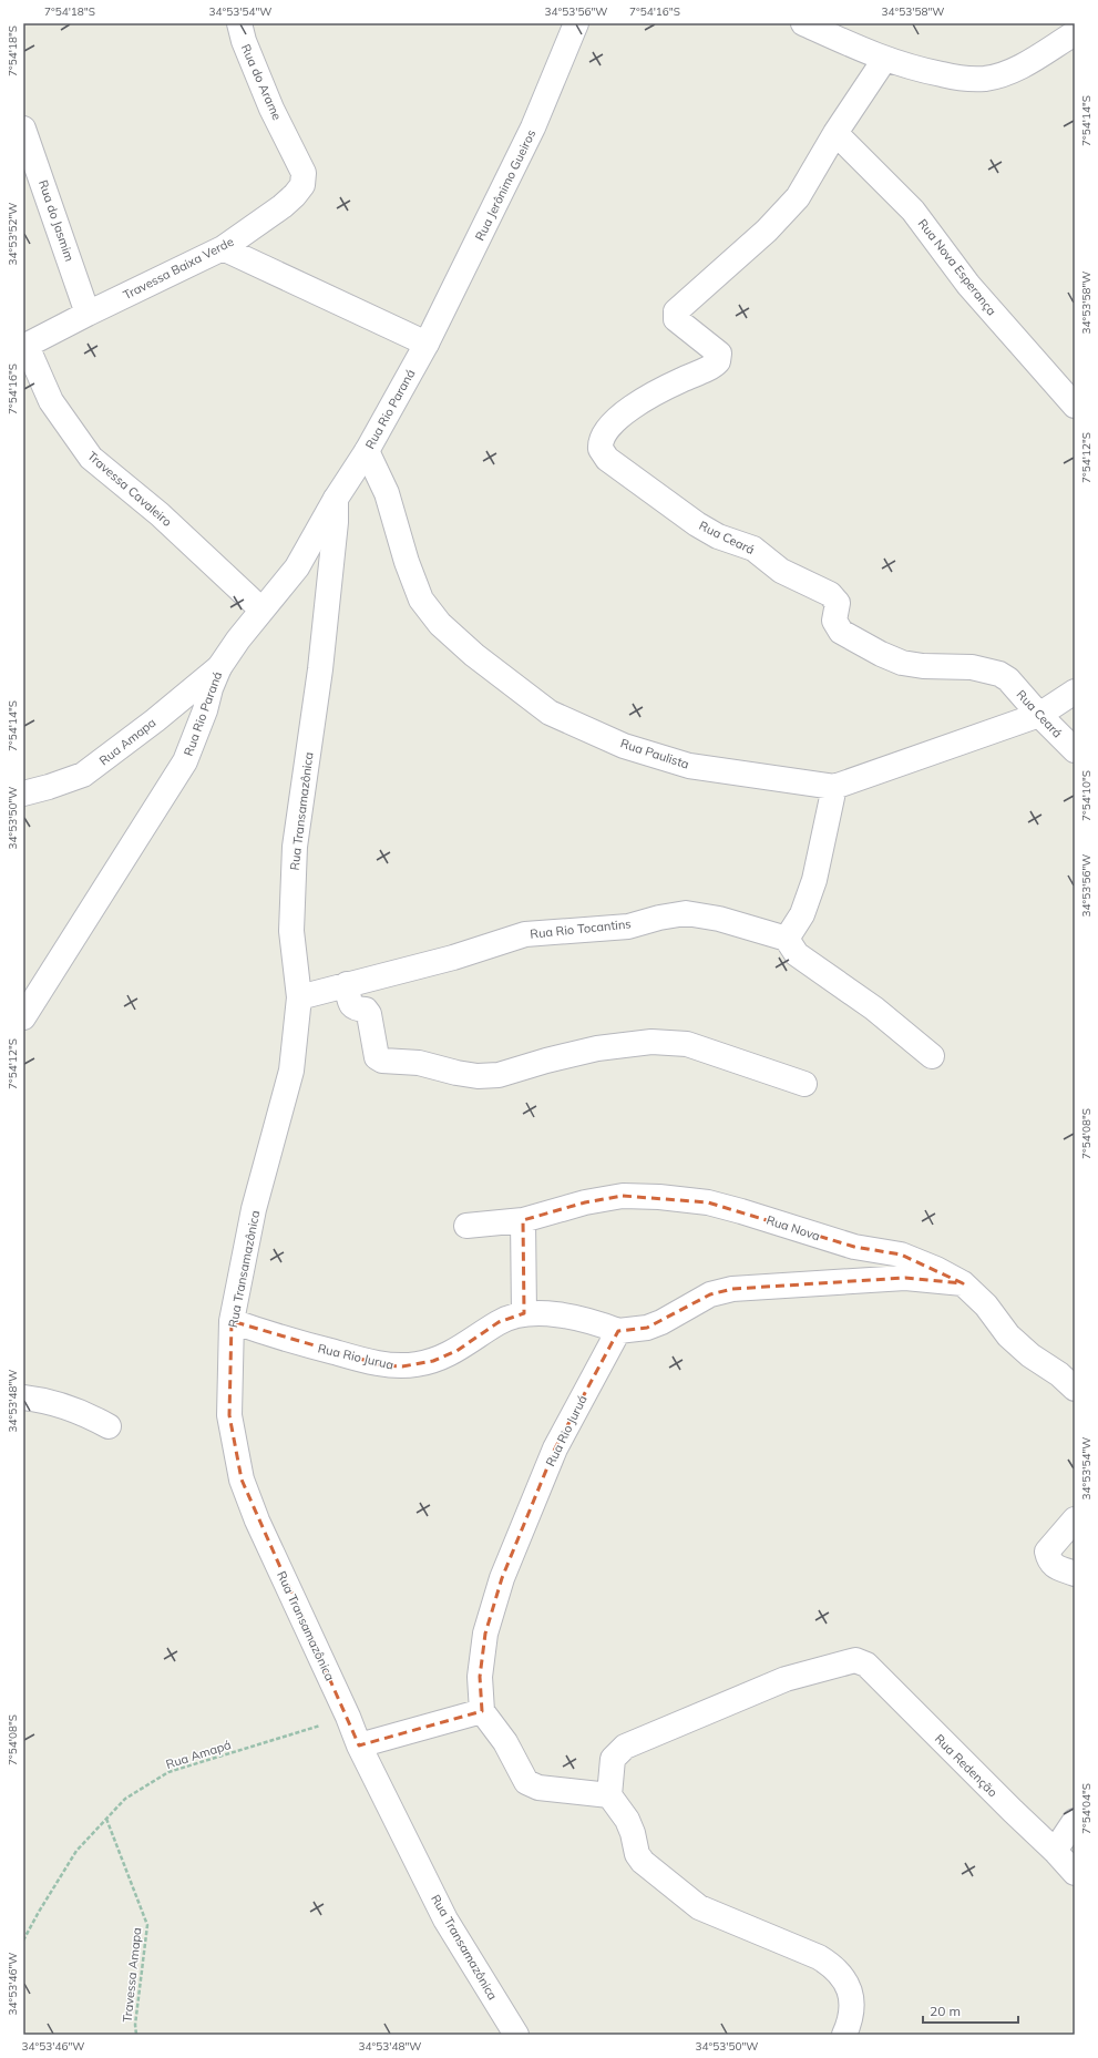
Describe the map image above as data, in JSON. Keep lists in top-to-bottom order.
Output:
{
  "streets": {
    "street": [
      "Rua do Arame",
      "Rua Jerônimo Gueiros",
      "Rua do Jasmim",
      "Rua Nova Esperança",
      "Travessa Baixa Verde",
      "Rua Rio Paraná",
      "Travessa Cavaleiro",
      "Rua Ceará",
      "Rua Amapa",
      "Rua Paulista",
      "Rua Transamazônica",
      "Rua Rio Tocantins",
      "Rua Nova",
      "Rua Rio Jurua",
      "Rua Rio Juruá",
      "Rua Redenção"
    ],
    "path": ["Rua Amapá", "Travessa Amapa"]
  },
  "crossings": [
    ["Rua do Arame", "Travessa Baixa Verde"],
    ["Rua Jerônimo Gueiros", "Rua Rio Paraná"],
    ["Rua do Jasmim", "Travessa Baixa Verde"],
    ["Rua Nova Esperança", "Rua Ceará"],
    ["Travessa Baixa Verde", "Travessa Cavaleiro"],
    ["Rua Rio Paraná", "Travessa Cavaleiro"],
    ["Rua Rio Paraná", "Rua Amapa"],
    ["Rua Rio Paraná", "Rua Paulista"],
    ["Rua Rio Paraná", "Rua Transamazônica"],
    ["Rua Ceará", "Rua Paulista"],
    ["Rua Transamazônica", "Rua Rio Tocantins"],
    ["Rua Transamazônica", "Rua Rio Jurua"],
    ["Rua Transamazônica", "Rua Amapá"],
    ["Rua Amapá", "Travessa Amapa"]
  ],
  "scale_bar": "20 m",
  "coordinates": [
    "7°54'18\"S",
    "34°53'54\"W",
    "34°53'56\"W",
    "7°54'16\"S",
    "34°53'58\"W",
    "7°54'14\"S",
    "34°53'52\"W",
    "7°54'12\"S",
    "7°54'10\"S",
    "34°53'50\"W",
    "7°54'08\"S",
    "34°53'48\"W",
    "7°54'04\"S",
    "34°53'46\"W"
  ]
}
